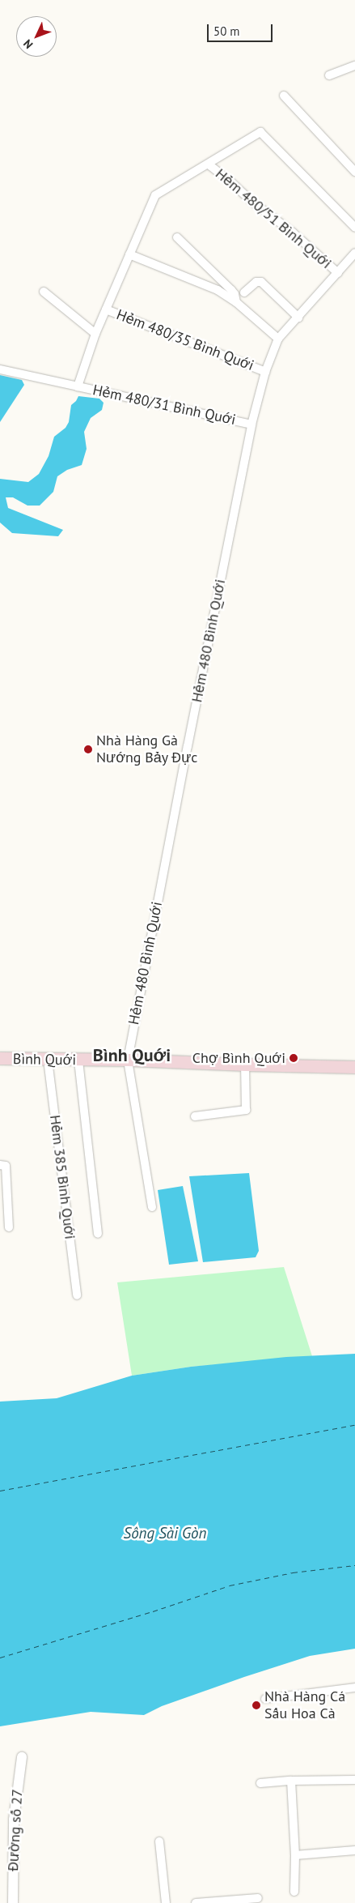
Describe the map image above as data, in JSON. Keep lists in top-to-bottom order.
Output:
{
  "streets": {
    "main road": ["Bình Quới"],
    "street": [
      "Hẻm 480/51 Bình Quới",
      "Hẻm 480/35 Bình Quới",
      "Hẻm 480/31 Bình Quới",
      "Hẻm 480 Bình Quới",
      "Hẻm 385 Bình Quới",
      "Đường số 27"
    ]
  },
  "crossings": [
    ["Hẻm 480/51 Bình Quới", "Hẻm 480/31 Bình Quới"],
    ["Hẻm 480/51 Bình Quới", "Hẻm 480 Bình Quới"],
    ["Hẻm 480/35 Bình Quới", "Hẻm 480/31 Bình Quới"],
    ["Hẻm 480/35 Bình Quới", "Hẻm 480 Bình Quới"],
    ["Hẻm 480/31 Bình Quới", "Hẻm 480 Bình Quới"],
    ["Hẻm 480 Bình Quới", "Bình Quới"],
    ["Bình Quới", "Hẻm 385 Bình Quới"]
  ],
  "districts": ["Bình Quới"],
  "water": ["Sông Sài Gòn"],
  "places": ["Nhà Hàng Gà Nướng Bảy Đực", "Chợ Bình Quới", "Nhà Hàng Cá Sấu Hoa Cà"],
  "scale_bar": "50 m",
  "north": "bottom left"
}
